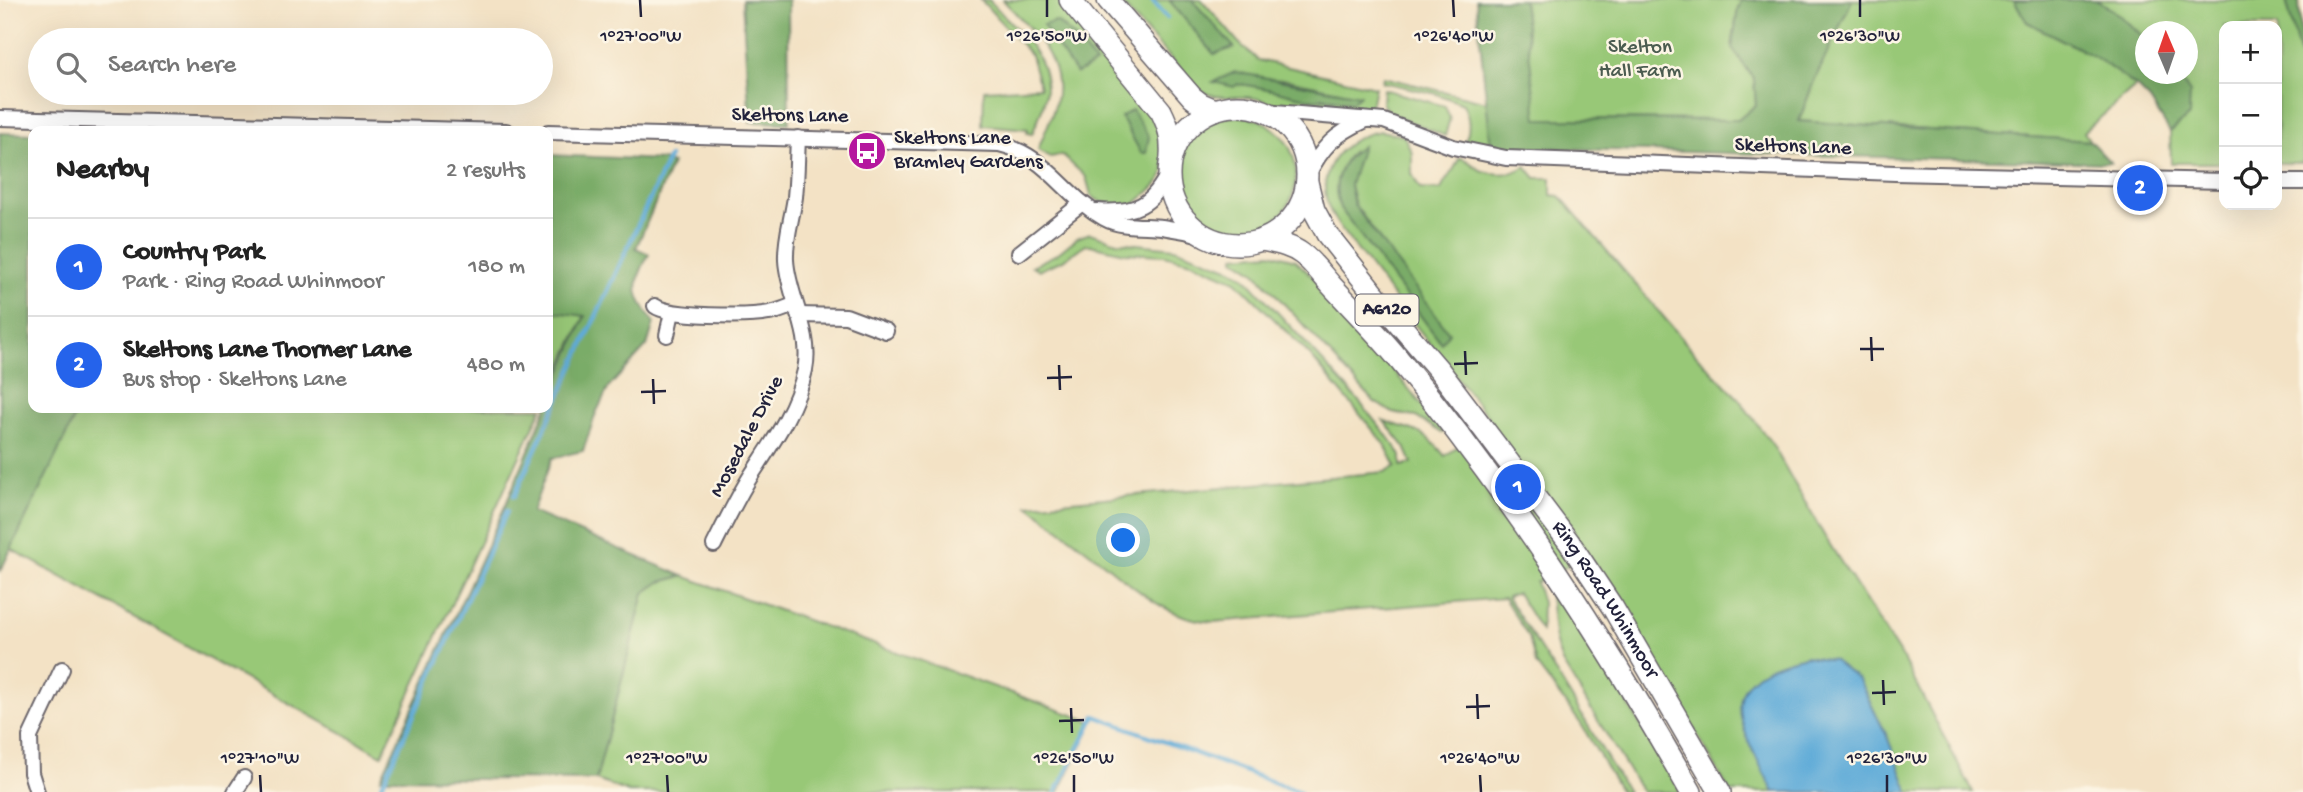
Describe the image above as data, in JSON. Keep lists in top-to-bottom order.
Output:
{
  "streets": {
    "highway": ["A6120", "Ring Road Whinmoor"],
    "street": ["Skeltons Lane", "Mosedale Drive"]
  },
  "crossings": [
    ["Skeltons Lane", "Mosedale Drive"],
    ["Skeltons Lane", "Ring Road Whinmoor"]
  ],
  "parks": ["Skelton Hall Farm"],
  "places": {
    "bus stop": ["Skeltons Lane Bramley Gardens"]
  },
  "north": "top",
  "page": {
    "map_buttons": ["+", "−"],
    "search": "Search here",
    "heading": ["Nearby", "2 results"],
    "pins": ["2", "1"],
    "list": [
      {
        "mark": "1",
        "name": "Country Park",
        "note": "Park · Ring Road Whinmoor",
        "value": "180 m"
      },
      {
        "mark": "2",
        "name": "Skeltons Lane Thorner Lane",
        "note": "Bus stop · Skeltons Lane",
        "value": "480 m"
      }
    ]
  },
  "coordinates": [
    "1°27'00\"W",
    "1°26'50\"W",
    "1°26'40\"W",
    "1°26'30\"W",
    "1°27'10\"W"
  ]
}
